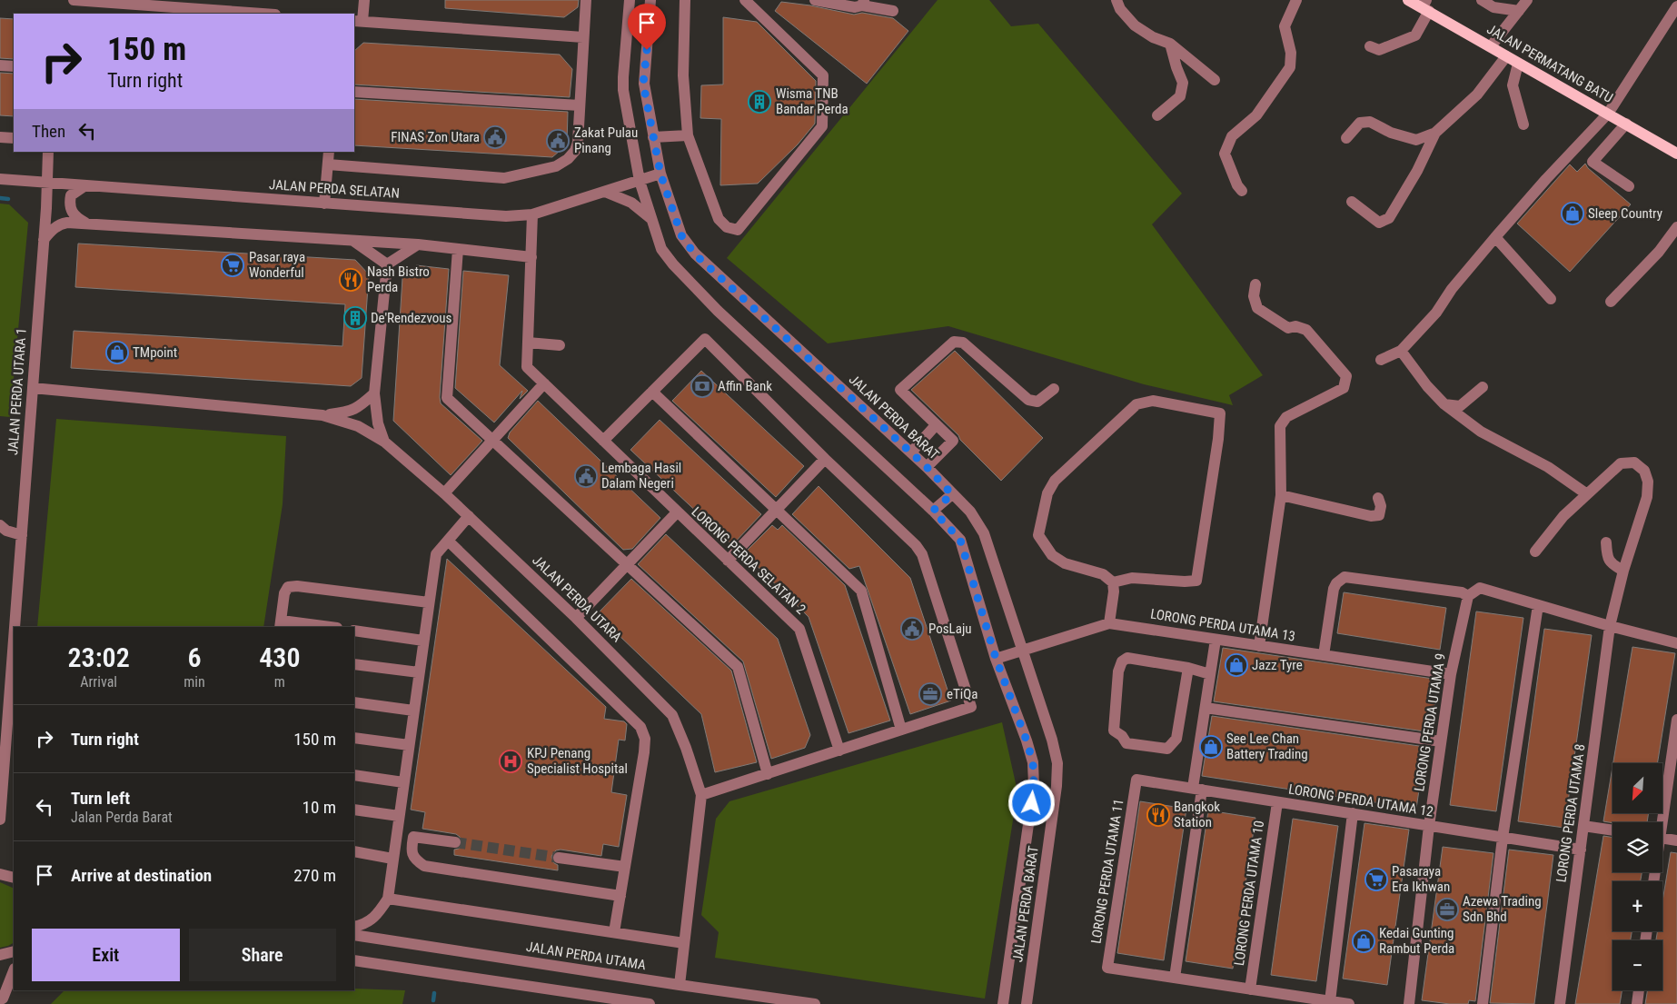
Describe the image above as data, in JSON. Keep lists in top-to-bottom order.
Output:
{
  "streets": {
    "main road": ["JALAN PERMATANG BATU"],
    "street": [
      "JALAN PERDA SELATAN",
      "JALAN PERDA UTARA 1",
      "JALAN PERDA BARAT",
      "LORONG PERDA SELATAN 2",
      "JALAN PERDA UTARA",
      "LORONG PERDA UTAMA 13",
      "LORONG PERDA UTAMA 9",
      "LORONG PERDA UTAMA 12",
      "LORONG PERDA UTAMA 8",
      "LORONG PERDA UTAMA 11",
      "LORONG PERDA UTAMA 10",
      "JALAN PERDA UTAMA"
    ]
  },
  "crossings": [
    ["JALAN PERDA SELATAN", "JALAN PERDA UTARA 1"],
    ["JALAN PERDA SELATAN", "JALAN PERDA BARAT"],
    ["JALAN PERDA BARAT", "LORONG PERDA UTAMA 13"],
    ["JALAN PERDA UTARA", "JALAN PERDA UTAMA"],
    ["LORONG PERDA UTAMA 13", "LORONG PERDA UTAMA 9"],
    ["LORONG PERDA UTAMA 9", "LORONG PERDA UTAMA 12"],
    ["LORONG PERDA UTAMA 12", "LORONG PERDA UTAMA 8"],
    ["LORONG PERDA UTAMA 12", "LORONG PERDA UTAMA 11"],
    ["LORONG PERDA UTAMA 12", "LORONG PERDA UTAMA 10"]
  ],
  "places": {
    "building": ["Wisma TNB Bandar Perda", "De'Rendezvous"],
    "public building": [
      "FINAS Zon Utara",
      "Zakat Pulau Pinang",
      "Lembaga Hasil Dalam Negeri",
      "PosLaju"
    ],
    "shop": [
      "Sleep Country",
      "TMpoint",
      "Jazz Tyre",
      "See Lee Chan Battery Trading",
      "Kedai Gunting Rambut Perda"
    ],
    "supermarket": ["Pasar raya Wonderful", "Pasaraya Era Ikhwan"],
    "restaurant": ["Nash Bistro Perda", "Bangkok Station"],
    "bank": ["Affin Bank"],
    "office": ["eTiQa", "Azewa Trading Sdn Bhd"],
    "hospital": ["KPJ Penang Specialist Hospital"]
  },
  "north": "bottom left",
  "page": {
    "turn": ["150 m", "Turn right"],
    "then": "Then",
    "eta": [
      "23:02",
      "Arrival",
      "6",
      "min",
      "430",
      "m"
    ],
    "list": [
      {
        "name": "Turn right",
        "value": "150 m"
      },
      {
        "name": "Turn left",
        "note": "Jalan Perda Barat",
        "value": "10 m"
      },
      {
        "name": "Arrive at destination",
        "value": "270 m"
      }
    ],
    "map_buttons": ["+", "−"],
    "buttons": ["Exit", "Share"]
  }
}
